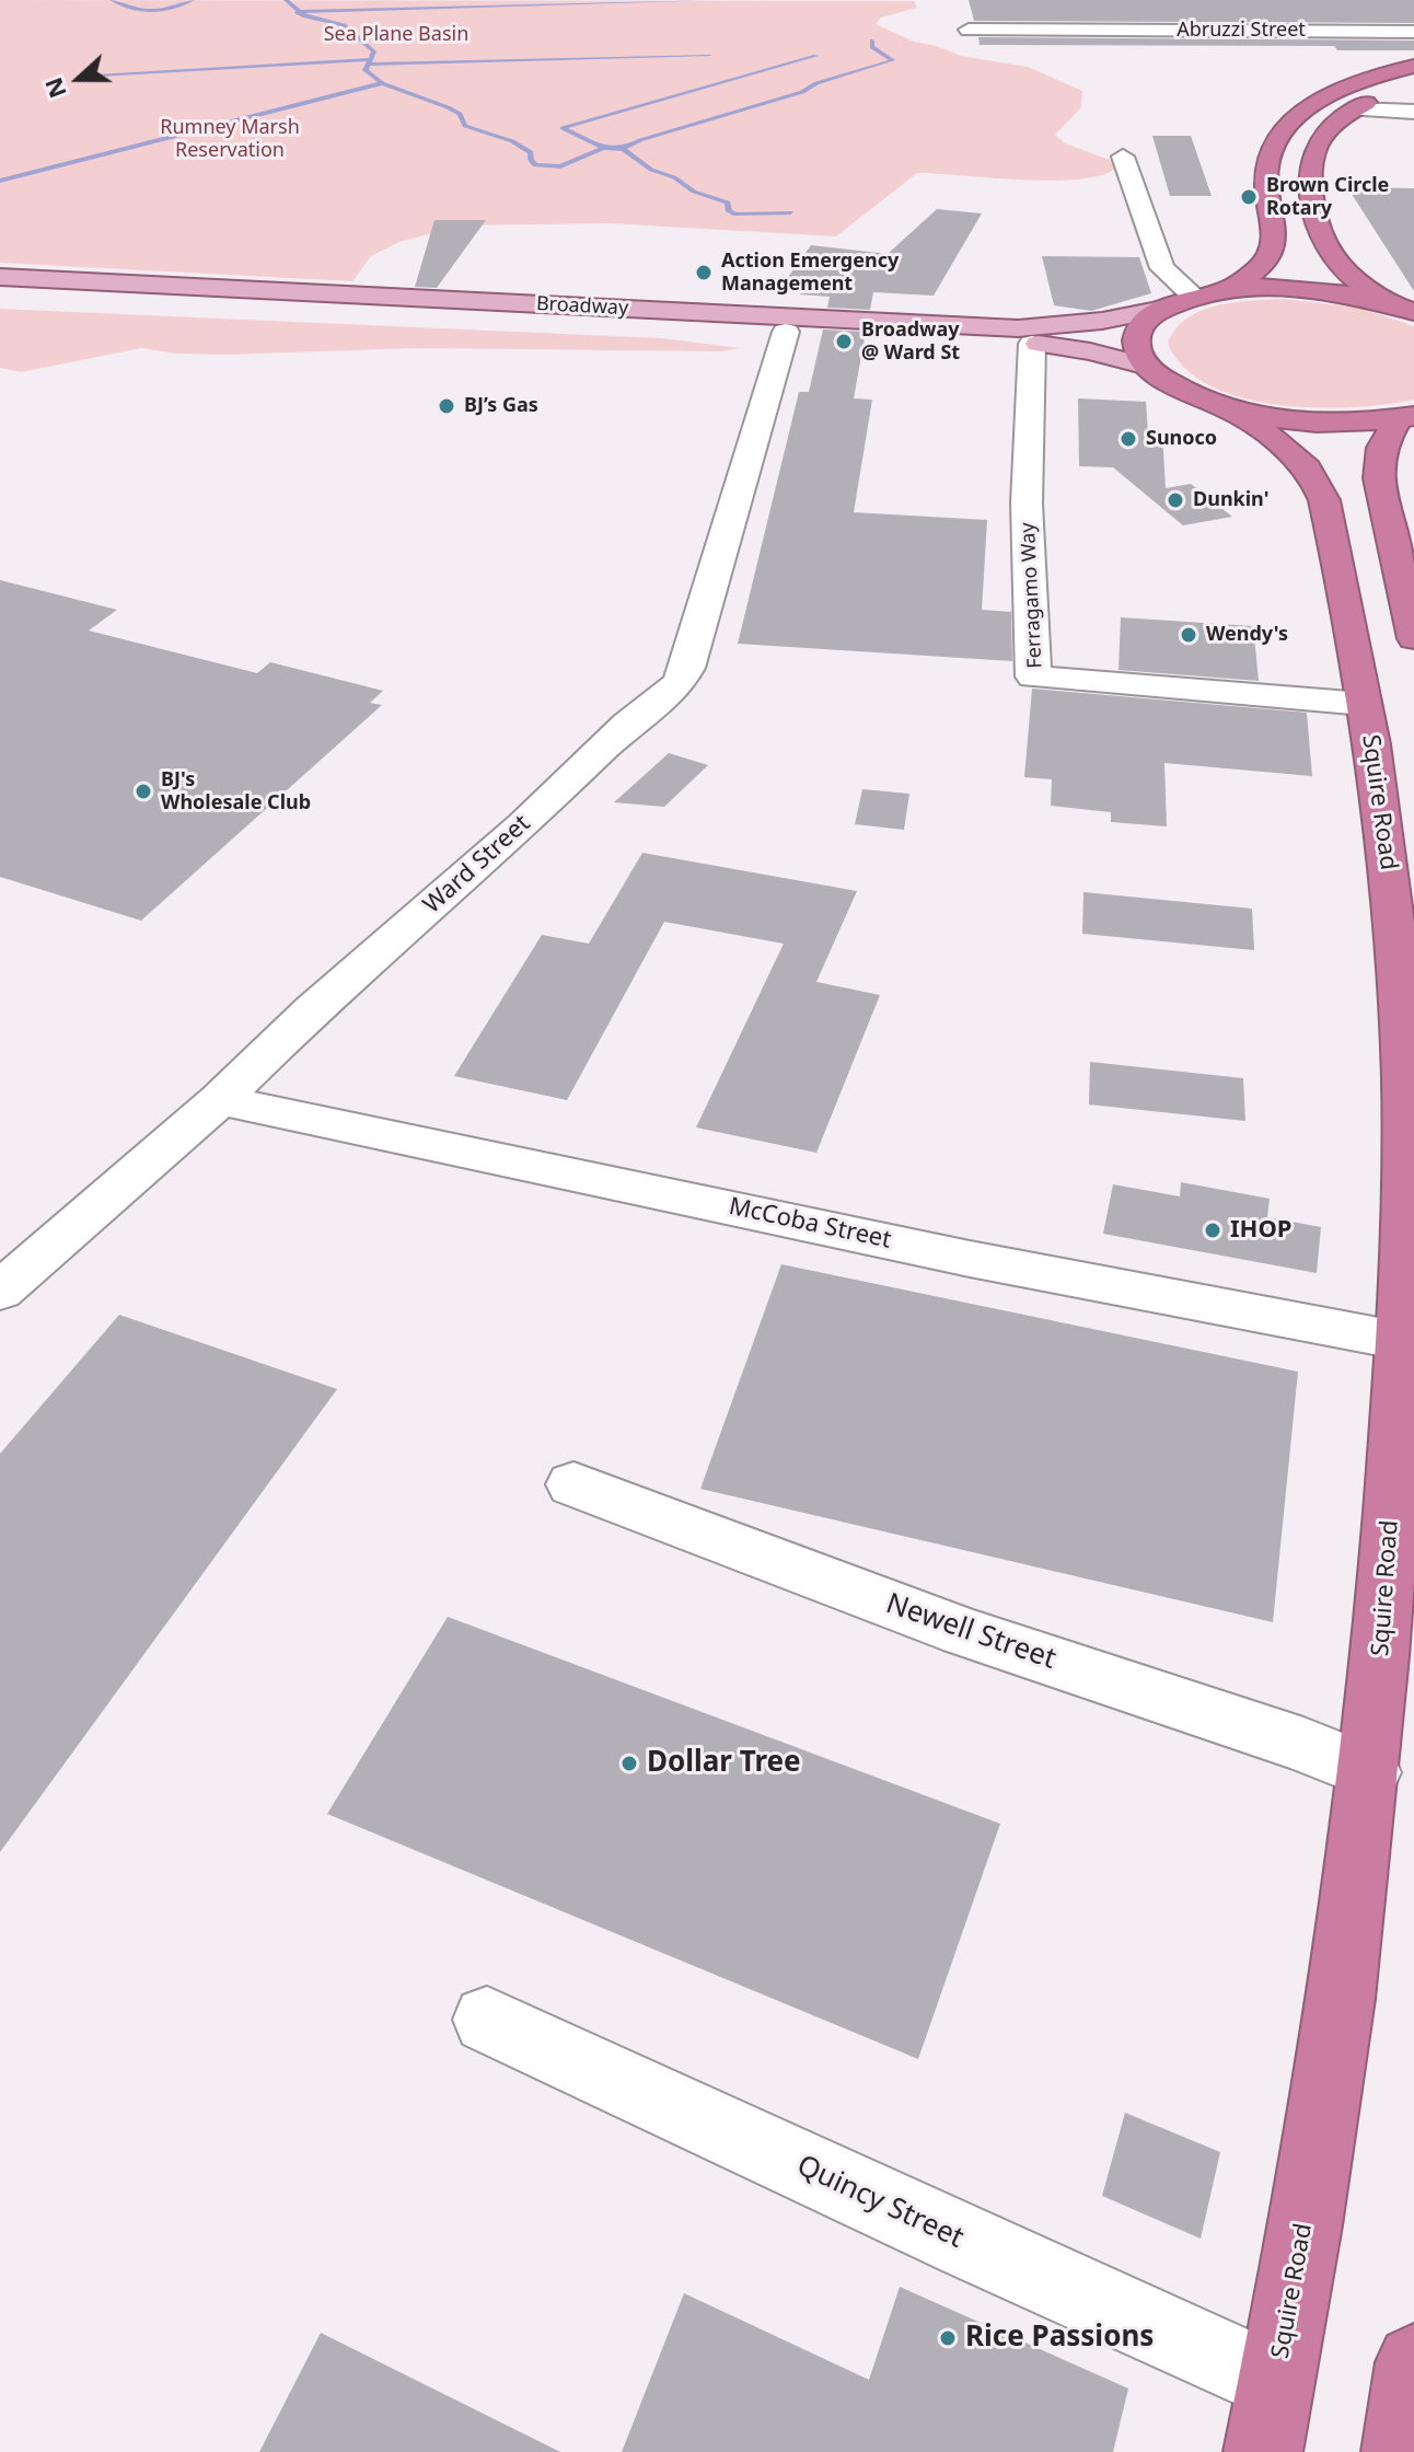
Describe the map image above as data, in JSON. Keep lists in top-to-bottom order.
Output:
{
  "streets": {
    "highway": ["Squire Road"],
    "main road": ["Broadway"],
    "street": [
      "Abruzzi Street",
      "Ferragamo Way",
      "Ward Street",
      "McCoba Street",
      "Newell Street",
      "Quincy Street"
    ]
  },
  "crossings": [
    ["Broadway", "Ferragamo Way"],
    ["Broadway", "Ward Street"],
    ["Ferragamo Way", "Squire Road"],
    ["Squire Road", "McCoba Street"],
    ["Squire Road", "Newell Street"],
    ["Squire Road", "Quincy Street"],
    ["Ward Street", "McCoba Street"]
  ],
  "parks": ["Sea Plane Basin", "Rumney Marsh Reservation"],
  "places": [
    "Brown Circle Rotary",
    "Action Emergency Management",
    "Broadway @ Ward St",
    "BJ’s Gas",
    "Sunoco",
    "Dunkin'",
    "Wendy's",
    "BJ's Wholesale Club",
    "IHOP",
    "Dollar Tree",
    "Rice Passions"
  ],
  "north": "left"
}
